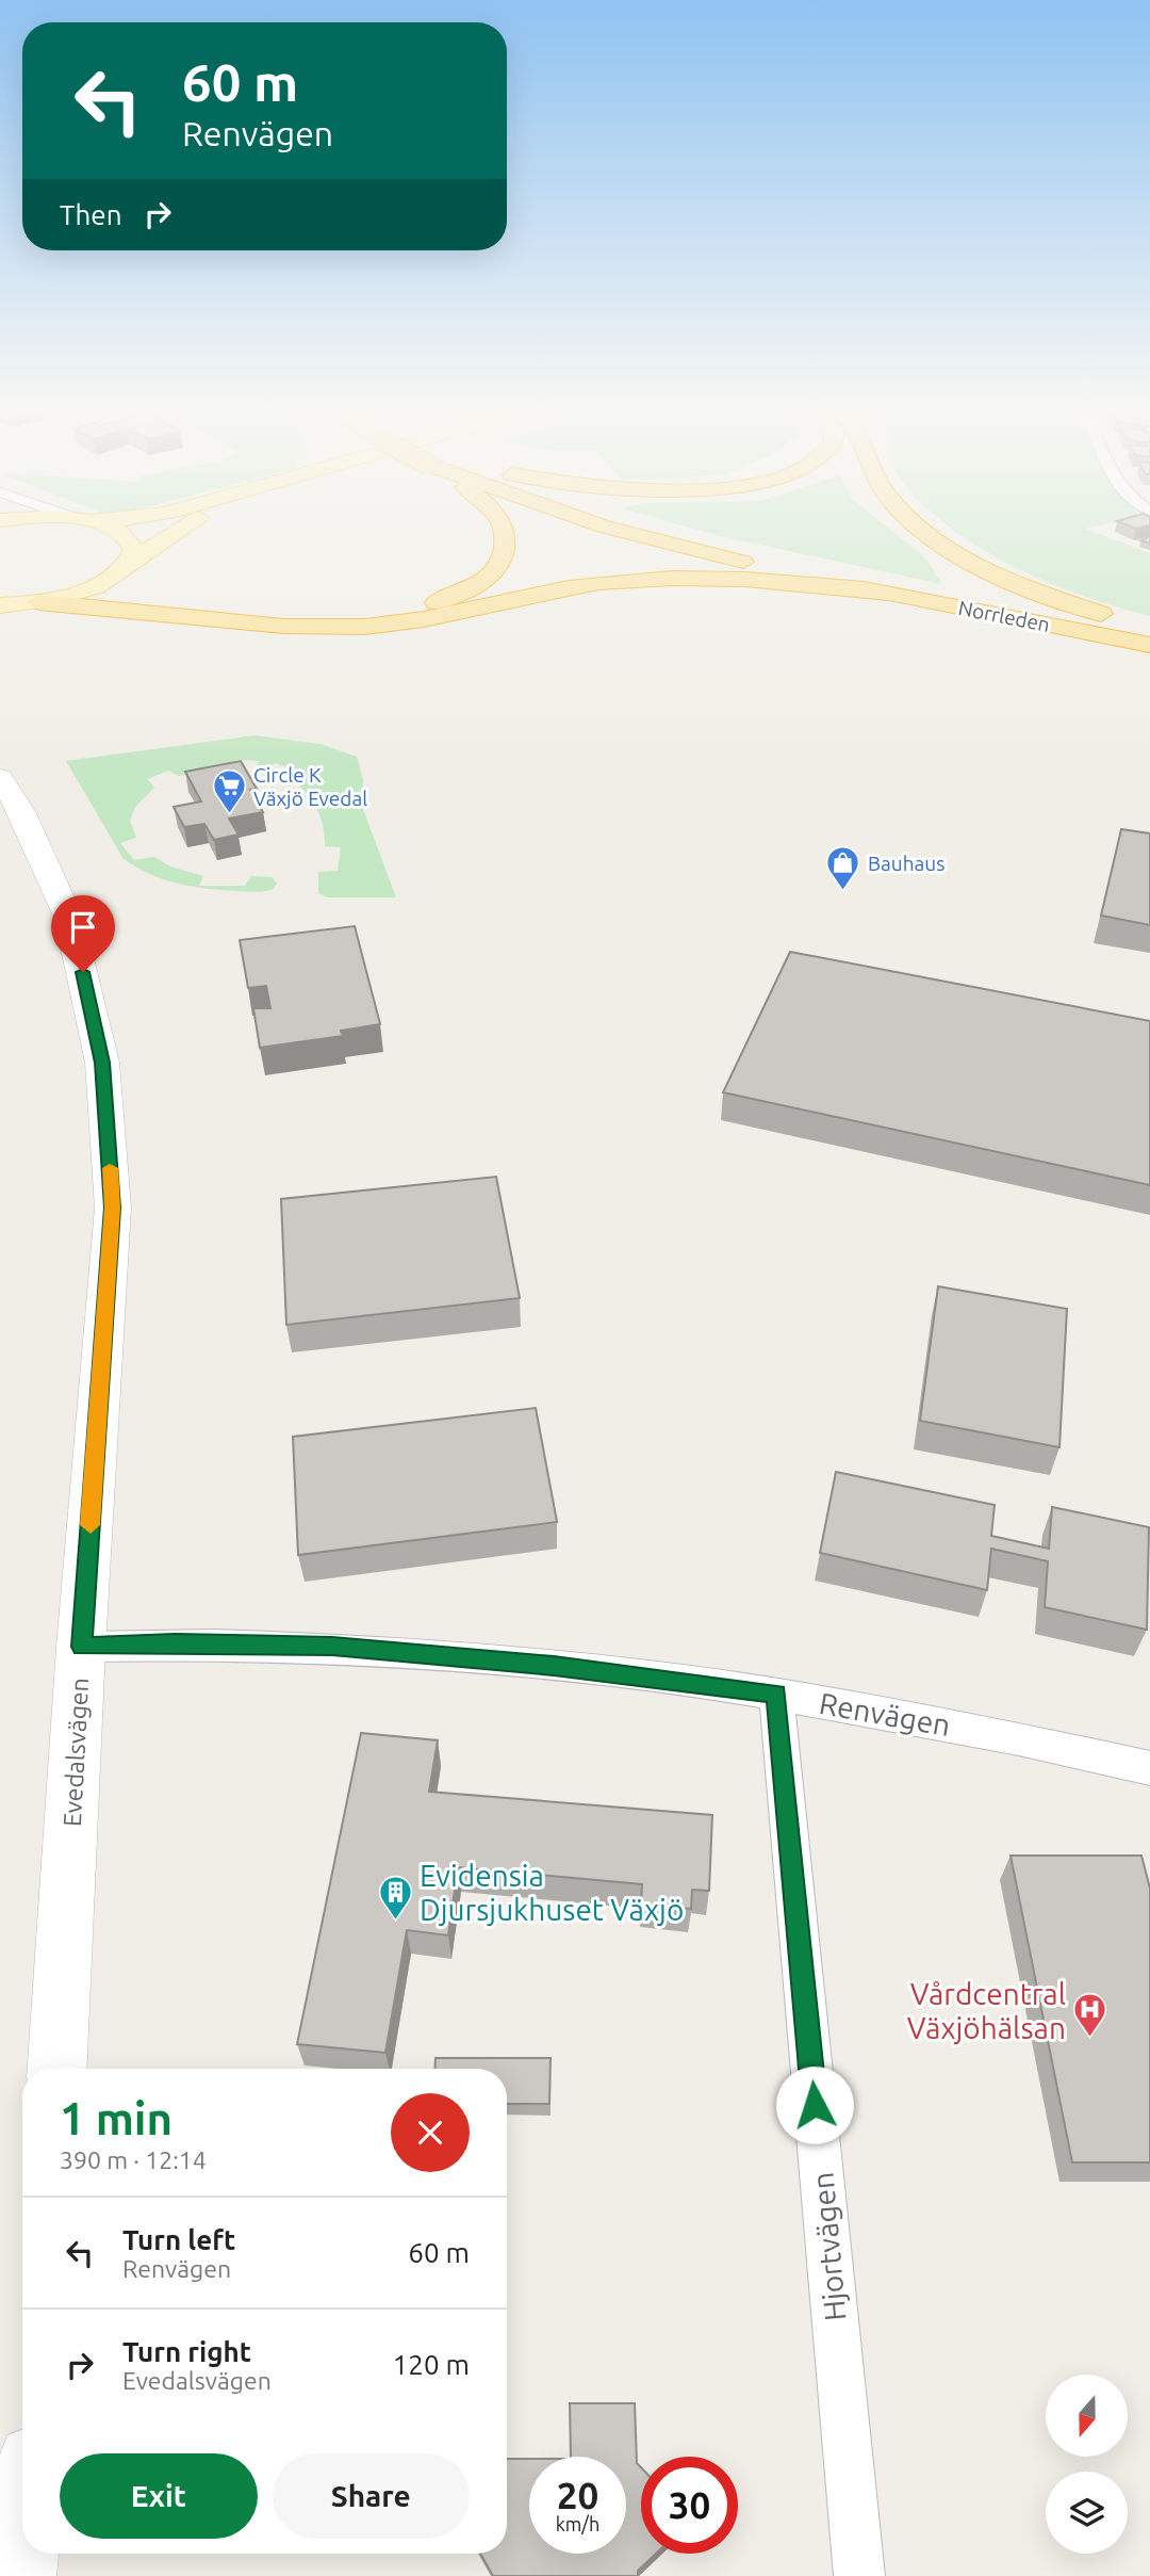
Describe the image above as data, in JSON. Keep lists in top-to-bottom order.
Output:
{
  "streets": {
    "highway": ["Norrleden"],
    "street": ["Renvägen", "Evedalsvägen", "Hjortvägen"]
  },
  "crossings": [
    ["Renvägen", "Evedalsvägen"],
    ["Renvägen", "Hjortvägen"]
  ],
  "places": {
    "supermarket": ["Circle K Växjö Evedal"],
    "shop": ["Bauhaus"],
    "building": ["Evidensia Djursjukhuset Växjö"],
    "hospital": ["Vårdcentral Växjöhälsan"]
  },
  "north": "bottom",
  "page": {
    "turn": ["60 m", "Renvägen"],
    "then": "Then",
    "heading": ["1 min", "390 m · 12:14"],
    "list": [
      {
        "name": "Turn left",
        "note": "Renvägen",
        "value": "60 m"
      },
      {
        "name": "Turn right",
        "note": "Evedalsvägen",
        "value": "120 m"
      }
    ],
    "buttons": ["Exit", "Share"],
    "speed": "20 km/h",
    "limit": "30"
  }
}
